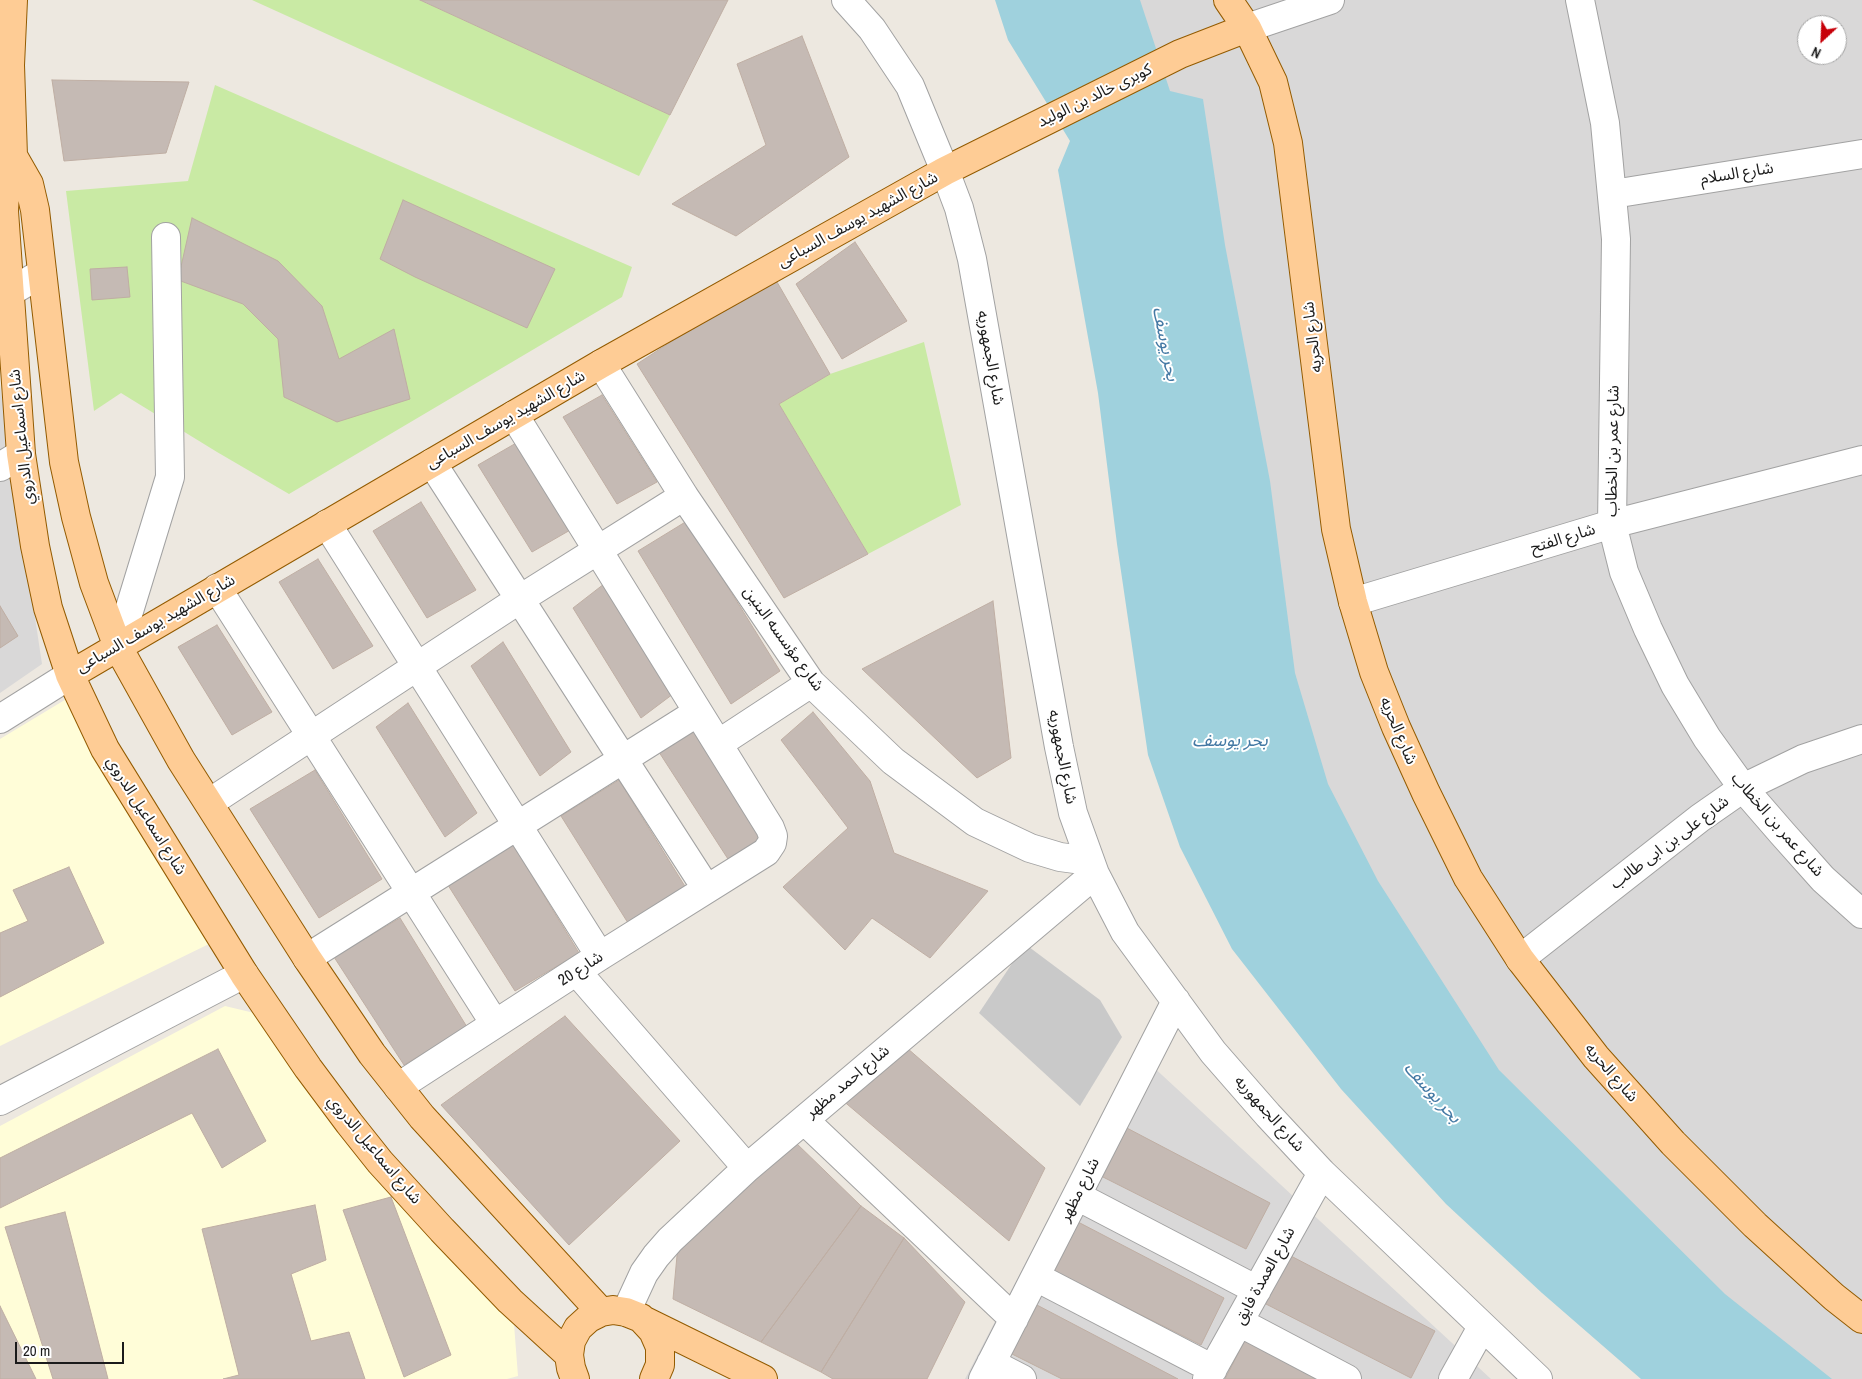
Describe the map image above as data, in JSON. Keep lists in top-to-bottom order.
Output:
{
  "streets": {
    "main road": [
      "كوبرى خالد بن الوليد",
      "شارع الشهيد يوسف السباعى",
      "شارع الحريه",
      "شارع اسماعيل الدروي"
    ],
    "street": [
      "شارع السلام",
      "شارع الجمهوريه",
      "شارع عمر بن الخطاب",
      "شارع الفتح",
      "شارع مؤسسه البنين",
      "شارع على بن ابى طالب",
      "شارع 20",
      "شارع احمد مظهر",
      "شارع مظهر",
      "شارع العمدة فايق"
    ]
  },
  "crossings": [
    ["كوبرى خالد بن الوليد", "شارع الشهيد يوسف السباعى"],
    ["كوبرى خالد بن الوليد", "شارع الحريه"],
    ["كوبرى خالد بن الوليد", "شارع الجمهوريه"],
    ["شارع السلام", "شارع عمر بن الخطاب"],
    ["شارع الشهيد يوسف السباعى", "شارع الجمهوريه"],
    ["شارع الشهيد يوسف السباعى", "شارع اسماعيل الدروي"],
    ["شارع الشهيد يوسف السباعى", "شارع مؤسسه البنين"],
    ["شارع الحريه", "شارع الفتح"],
    ["شارع الحريه", "شارع على بن ابى طالب"],
    ["شارع الجمهوريه", "شارع مؤسسه البنين"],
    ["شارع الجمهوريه", "شارع احمد مظهر"],
    ["شارع الجمهوريه", "شارع مظهر"],
    ["شارع الجمهوريه", "شارع العمدة فايق"],
    ["شارع اسماعيل الدروي", "شارع 20"],
    ["شارع اسماعيل الدروي", "شارع احمد مظهر"],
    ["شارع عمر بن الخطاب", "شارع الفتح"],
    ["شارع عمر بن الخطاب", "شارع على بن ابى طالب"],
    ["شارع مؤسسه البنين", "شارع احمد مظهر"]
  ],
  "water": ["بحر يوسف"],
  "scale_bar": "20 m",
  "north": "bottom left"
}
